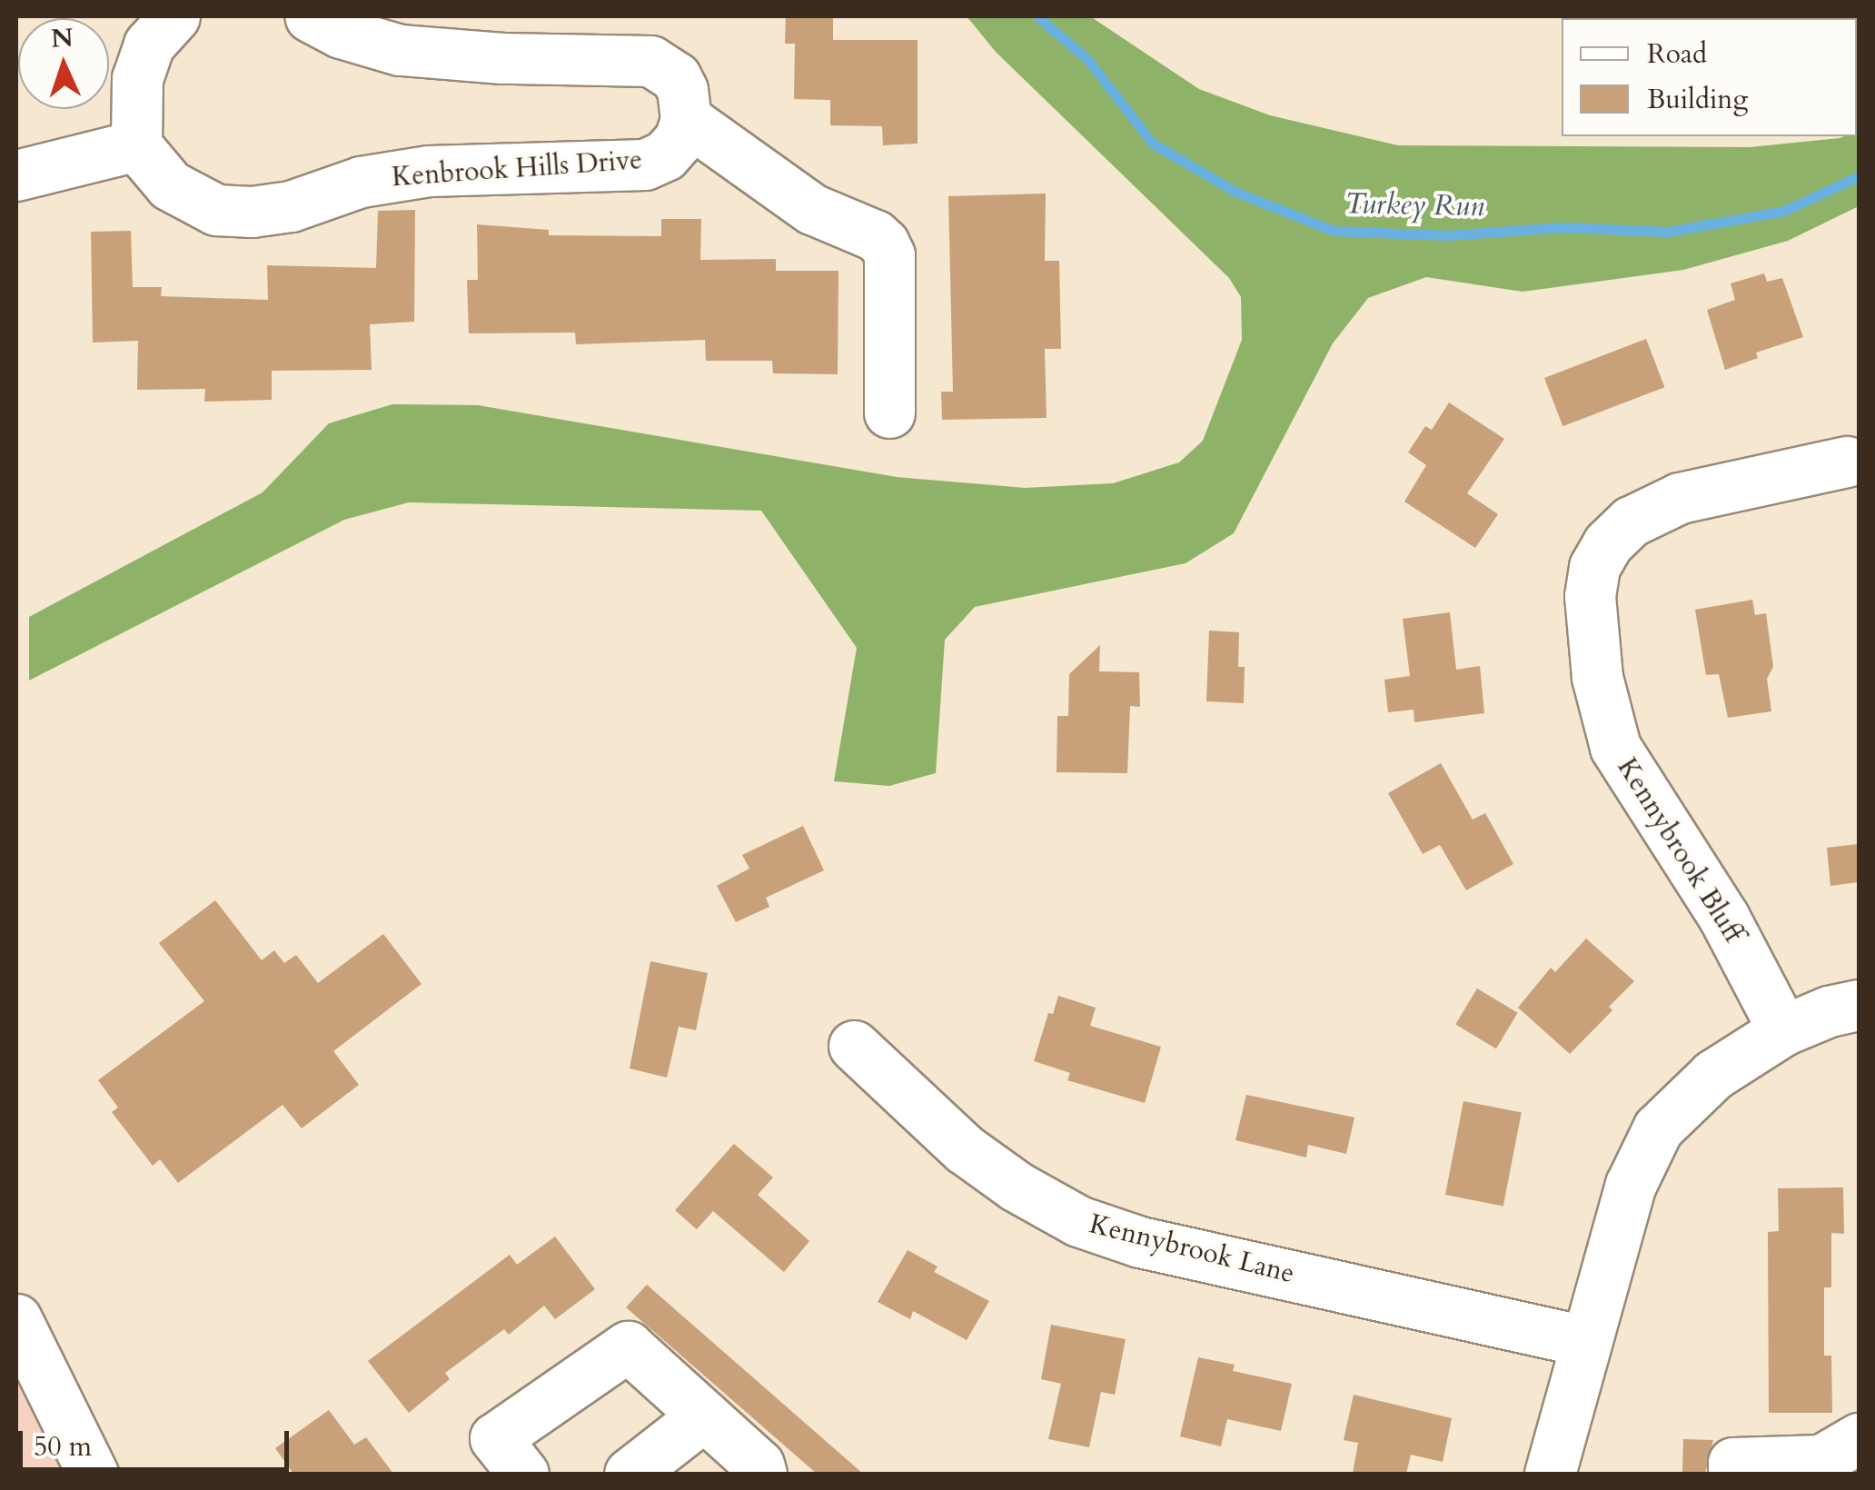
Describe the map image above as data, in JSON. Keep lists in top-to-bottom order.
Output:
{
  "streets": {
    "street": ["Kenbrook Hills Drive", "Kennybrook Bluff", "Kennybrook Lane"]
  },
  "water": ["Turkey Run"],
  "legend": ["Road", "Building"],
  "scale_bar": "50 m",
  "north": "top"
}
